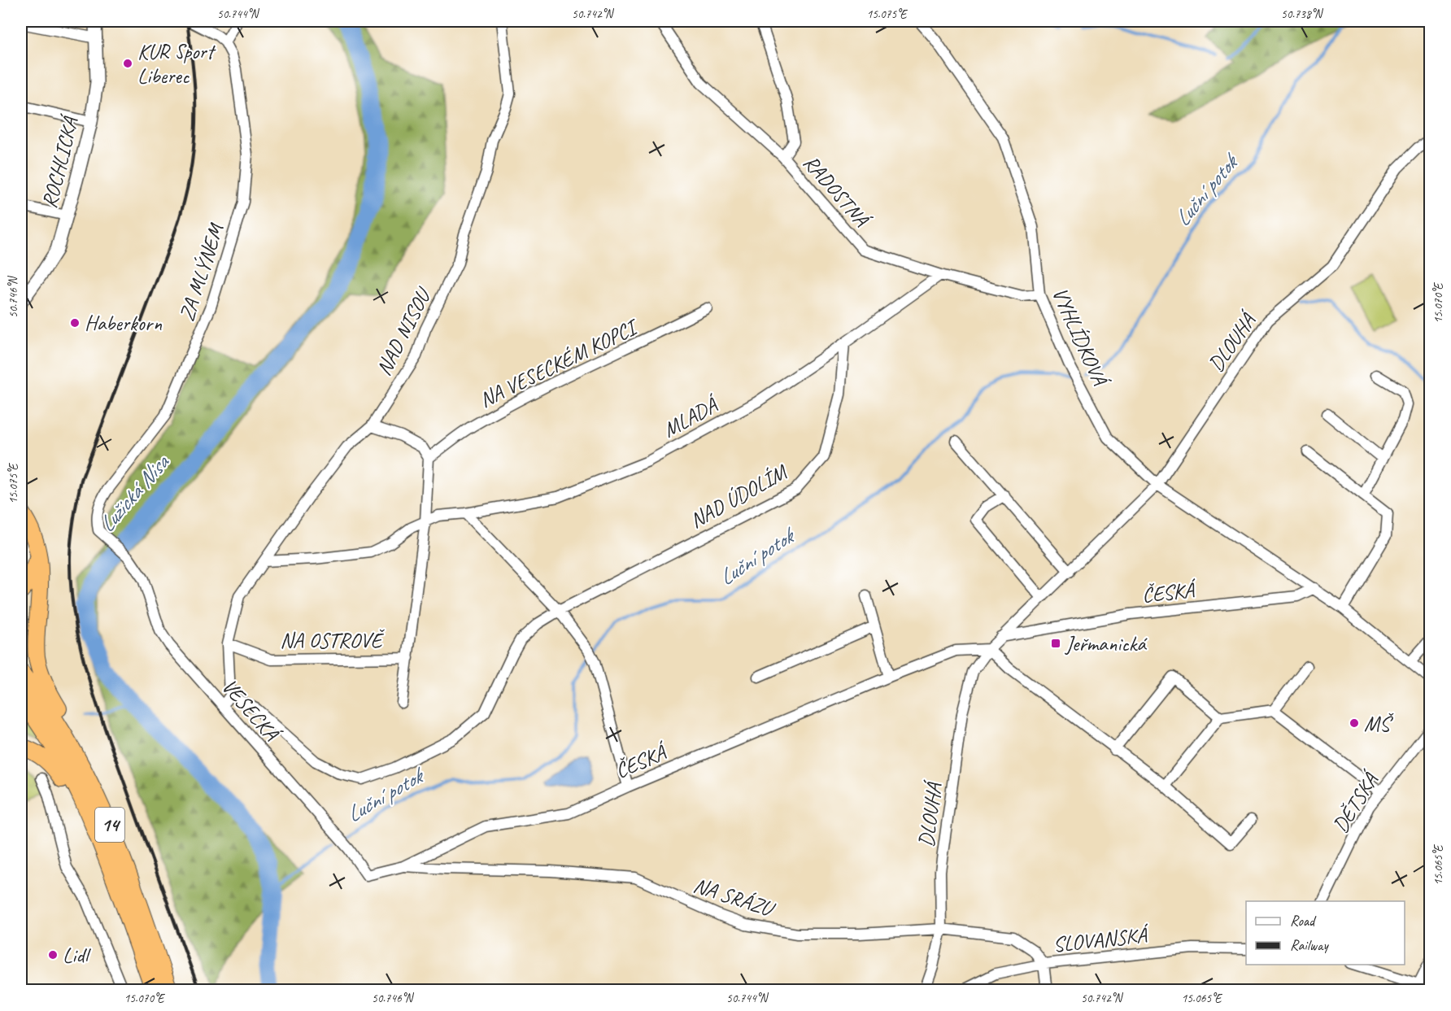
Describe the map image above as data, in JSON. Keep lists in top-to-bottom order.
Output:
{
  "streets": {
    "highway": ["14"],
    "street": [
      "ROCHLICKÁ",
      "RADOSTNÁ",
      "ZA MLÝNEM",
      "NAD NISOU",
      "VYHLÍDKOVÁ",
      "DLOUHÁ",
      "NA VESECKÉM KOPCI",
      "MLADÁ",
      "NAD ÚDOLÍM",
      "ČESKÁ",
      "NA OSTROVĚ",
      "VESECKÁ",
      "DĚTSKÁ",
      "NA SRÁZU",
      "SLOVANSKÁ"
    ]
  },
  "crossings": [
    ["RADOSTNÁ", "VYHLÍDKOVÁ"],
    ["RADOSTNÁ", "MLADÁ"],
    ["ZA MLÝNEM", "VESECKÁ"],
    ["NAD NISOU", "NAD ÚDOLÍM"],
    ["NAD NISOU", "NA OSTROVĚ"],
    ["VYHLÍDKOVÁ", "DLOUHÁ"],
    ["VYHLÍDKOVÁ", "ČESKÁ"],
    ["DLOUHÁ", "ČESKÁ"],
    ["DLOUHÁ", "NA SRÁZU"],
    ["NA VESECKÉM KOPCI", "NA OSTROVĚ"],
    ["MLADÁ", "NAD ÚDOLÍM"],
    ["MLADÁ", "NA OSTROVĚ"],
    ["ČESKÁ", "VESECKÁ"],
    ["ČESKÁ", "NA SRÁZU"],
    ["VESECKÁ", "NA SRÁZU"],
    ["NA SRÁZU", "SLOVANSKÁ"]
  ],
  "water": ["Luční potok", "Lužická Nisa"],
  "places": {
    "other": [
      "KUR Sport Liberec",
      "Haberkorn",
      "MŠ",
      "Lidl"
    ],
    "transit": ["Jeřmanická"]
  },
  "legend": ["Road", "Railway"],
  "coordinates": [
    "50.744°N",
    "50.742°N",
    "15.075°E",
    "50.738°N",
    "50.746°N",
    "15.070°E",
    "15.065°E"
  ]
}
